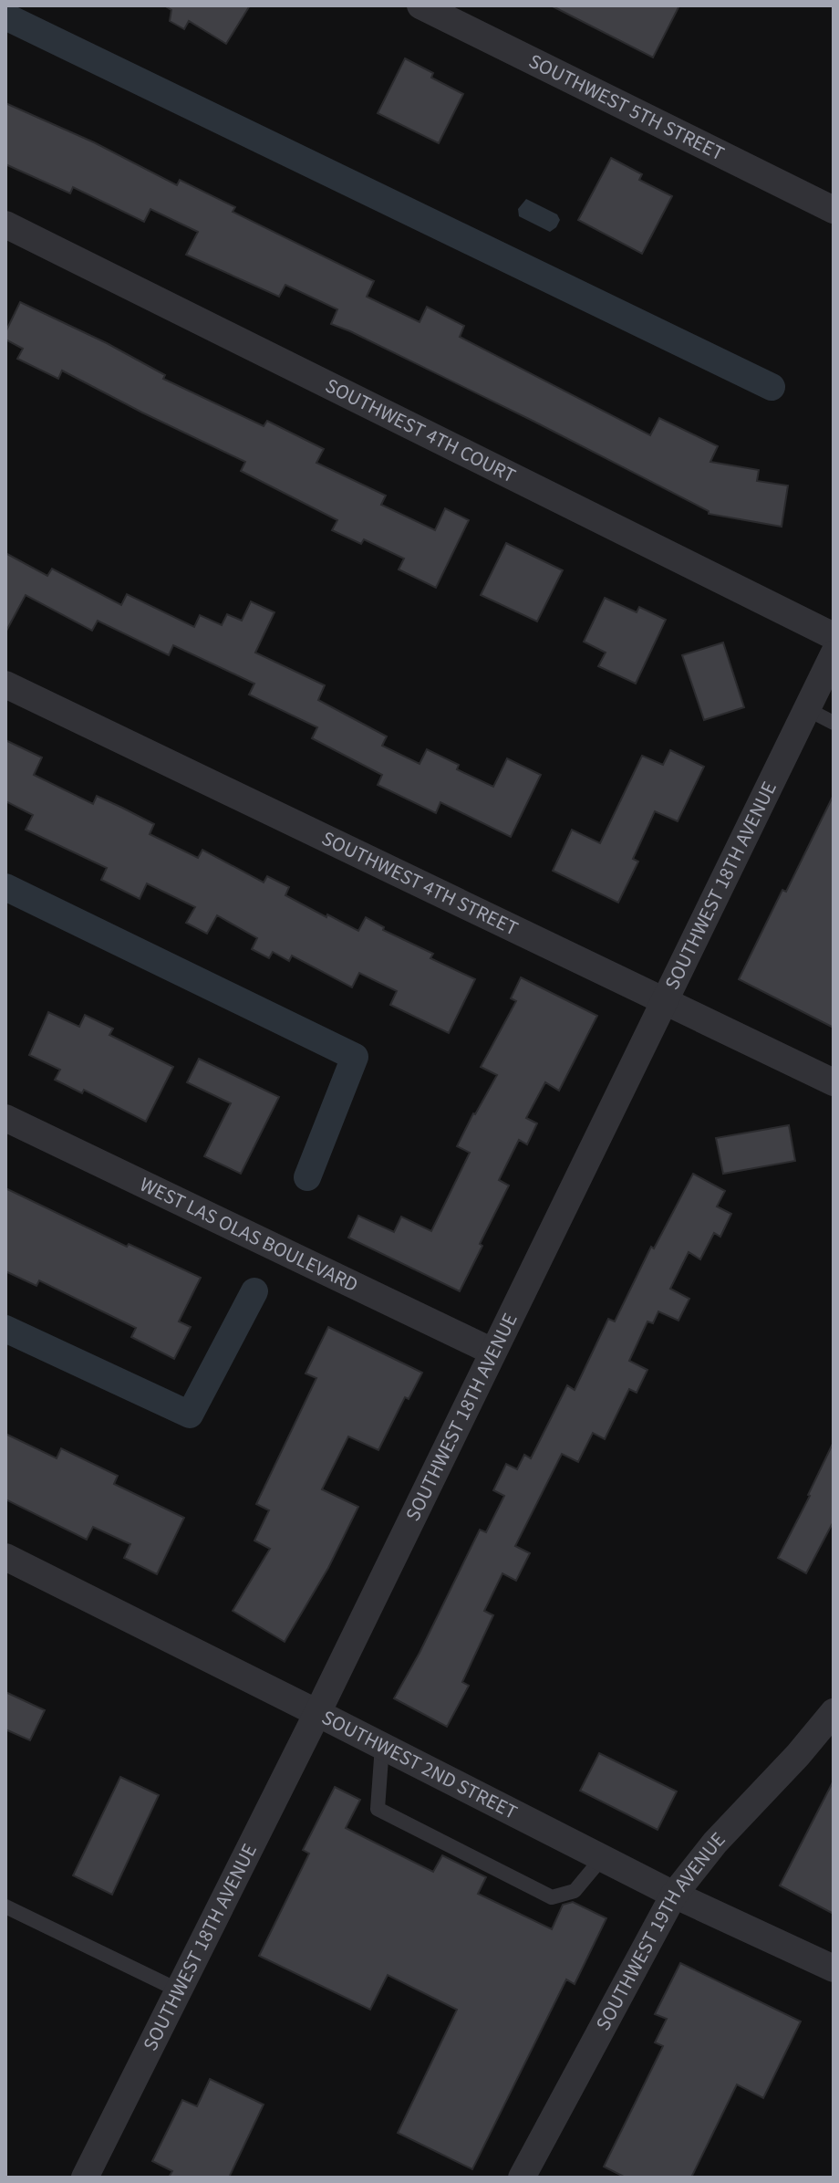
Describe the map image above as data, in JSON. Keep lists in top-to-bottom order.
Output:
{
  "streets": {
    "street": [
      "SOUTHWEST 5TH STREET",
      "SOUTHWEST 4TH COURT",
      "SOUTHWEST 4TH STREET",
      "SOUTHWEST 18TH AVENUE",
      "WEST LAS OLAS BOULEVARD",
      "SOUTHWEST 2ND STREET",
      "SOUTHWEST 19TH AVENUE"
    ]
  },
  "crossings": [
    ["SOUTHWEST 4TH STREET", "SOUTHWEST 18TH AVENUE"],
    ["SOUTHWEST 18TH AVENUE", "WEST LAS OLAS BOULEVARD"],
    ["SOUTHWEST 18TH AVENUE", "SOUTHWEST 2ND STREET"],
    ["SOUTHWEST 2ND STREET", "SOUTHWEST 19TH AVENUE"]
  ]
}
